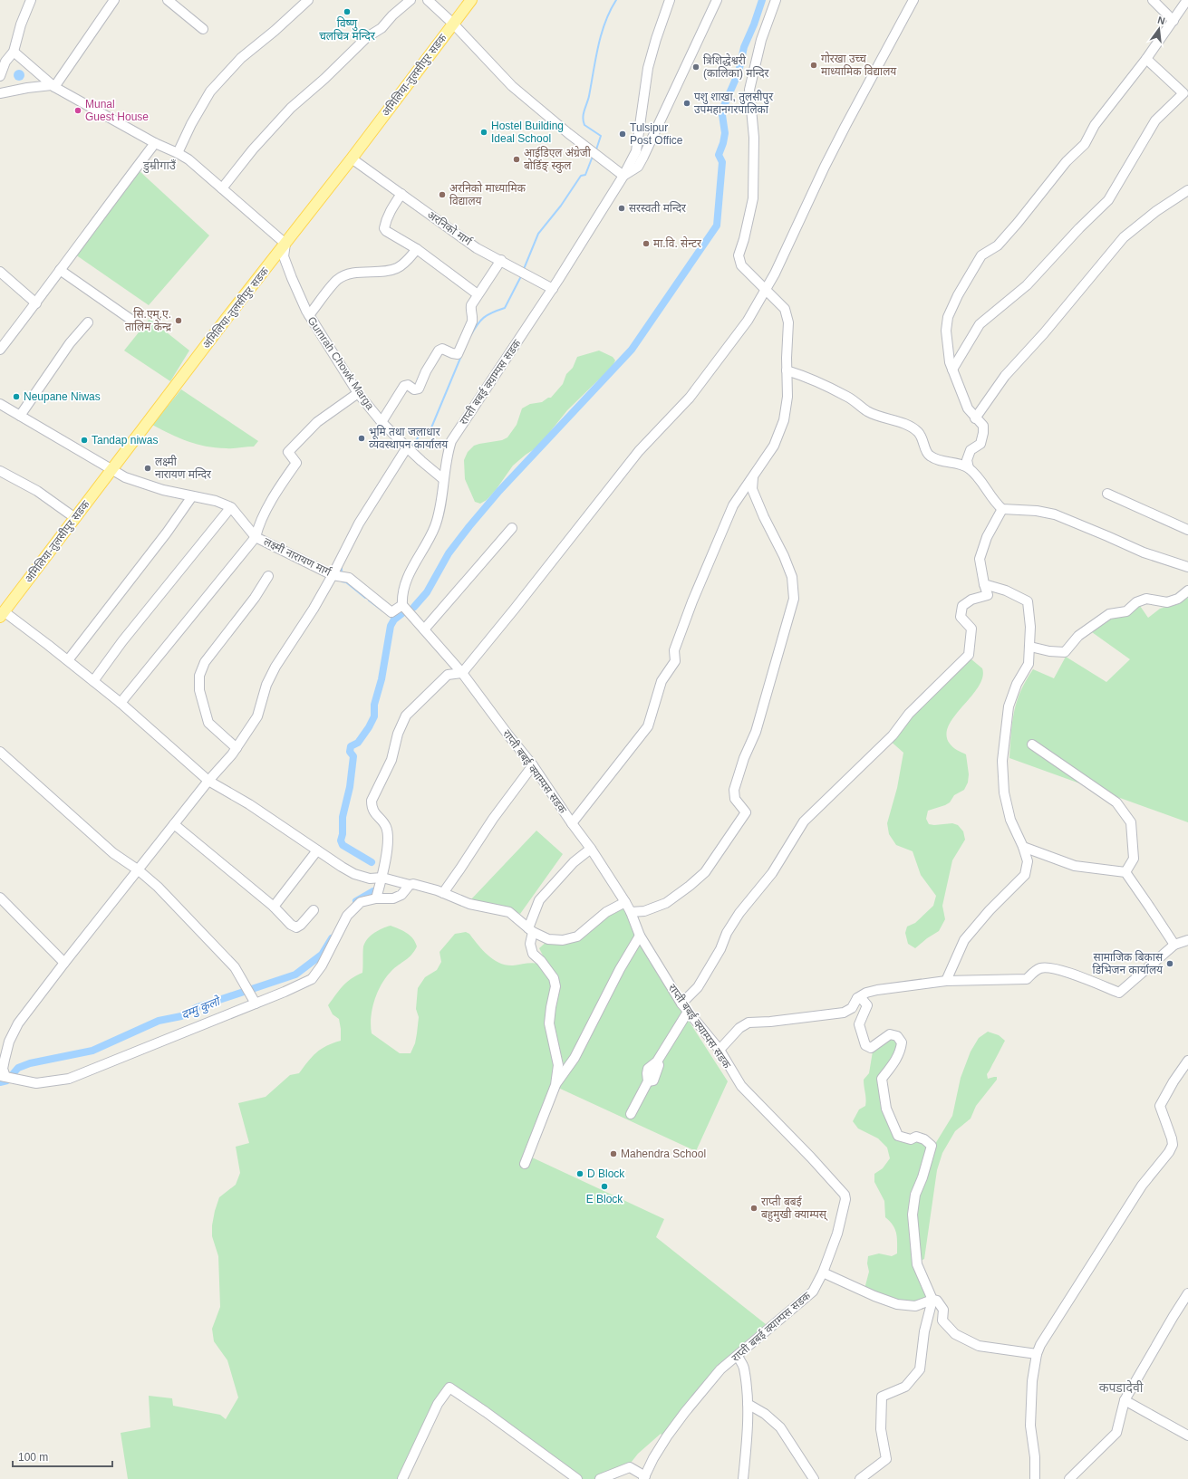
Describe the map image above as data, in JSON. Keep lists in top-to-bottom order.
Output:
{
  "streets": {
    "main road": ["अमिलिया-तुलसीपुर सडक"],
    "street": [
      "अरनिको मार्ग",
      "Gumrah Chowk Marga",
      "राप्ती बबई क्याम्पस सडक",
      "लक्ष्मी नारायण मार्ग"
    ]
  },
  "crossings": [
    ["अमिलिया-तुलसीपुर सडक", "अरनिको मार्ग"],
    ["अमिलिया-तुलसीपुर सडक", "Gumrah Chowk Marga"],
    ["अमिलिया-तुलसीपुर सडक", "लक्ष्मी नारायण मार्ग"],
    ["अरनिको मार्ग", "राप्ती बबई क्याम्पस सडक"],
    ["Gumrah Chowk Marga", "राप्ती बबई क्याम्पस सडक"],
    ["राप्ती बबई क्याम्पस सडक", "लक्ष्मी नारायण मार्ग"]
  ],
  "districts": ["डुम्रीगाउँ", "कपडादेवी"],
  "water": ["दम्मु कुलो"],
  "places": [
    "विष्णु चलचित्र मन्दिर",
    "गोरखा उच्च माध्यामिक विद्यालय",
    "त्रिशिद्धेश्वरी (कालिका) मन्दिर",
    "पशु शाखा, तुलसीपुर उपमहानगरपालिका",
    "Munal Guest House",
    "Hostel Building Ideal School",
    "Tulsipur Post Office",
    "आईडिएल अंग्रेजी बोर्डिङ् स्कुल",
    "अरनिको माध्यामिक विद्यालय",
    "सरस्वती मन्दिर",
    "मा.वि. सेन्टर",
    "सि.एम्.ए. तालिम केन्द्र",
    "Neupane Niwas",
    "भूमि तथा जलाधार व्यवस्थापन कार्यालय",
    "Tandap niwas",
    "लक्ष्मी नारायण मन्दिर",
    "सामाजिक बिकास डिभिजन कार्यालय",
    "Mahendra School",
    "D Block",
    "E Block",
    "राप्ती बबई बहुमुखी क्याम्पस्"
  ],
  "scale_bar": "100 m",
  "north": "top"
}
